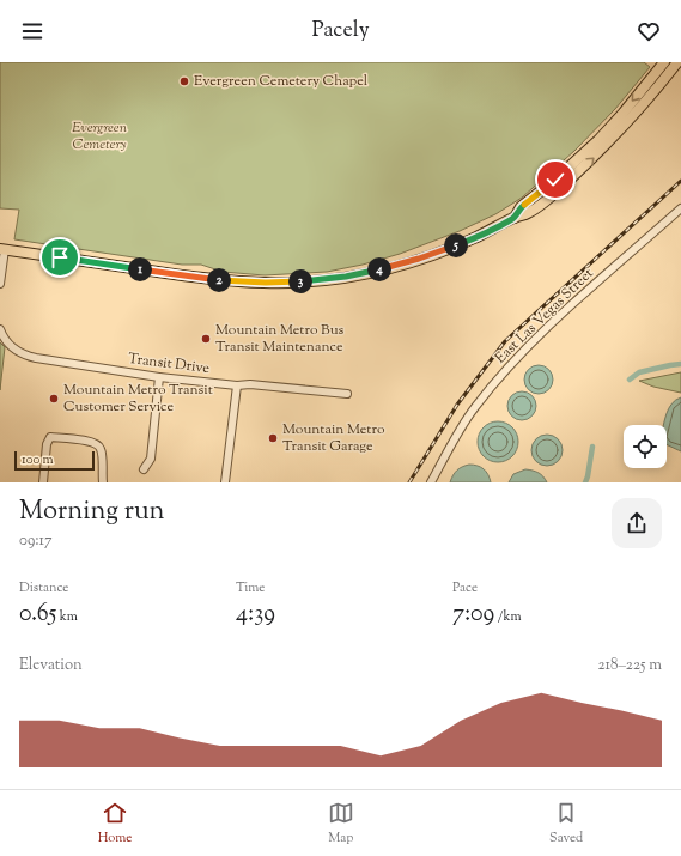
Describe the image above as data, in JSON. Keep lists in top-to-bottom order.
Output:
{
  "streets": {
    "street": ["East Las Vegas Street", "Transit Drive"]
  },
  "parks": ["Evergreen Cemetery"],
  "places": [
    "Evergreen Cemetery Chapel",
    "Mountain Metro Bus Transit Maintenance",
    "Mountain Metro Transit Customer Service",
    "Mountain Metro Transit Garage"
  ],
  "scale_bar": "100 m",
  "page": {
    "header": "Pacely",
    "pins": [
      "5",
      "1",
      "4",
      "2",
      "3"
    ],
    "scale": "100 m",
    "heading": ["Morning run", "09:17"],
    "stats": [
      ["Distance", "0.65 km"],
      ["Time", "4:39"],
      ["Pace", "7:09 /km"]
    ],
    "chart": ["Elevation", "218–225 m"],
    "tabs": ["Home", "Map", "Saved"]
  }
}
